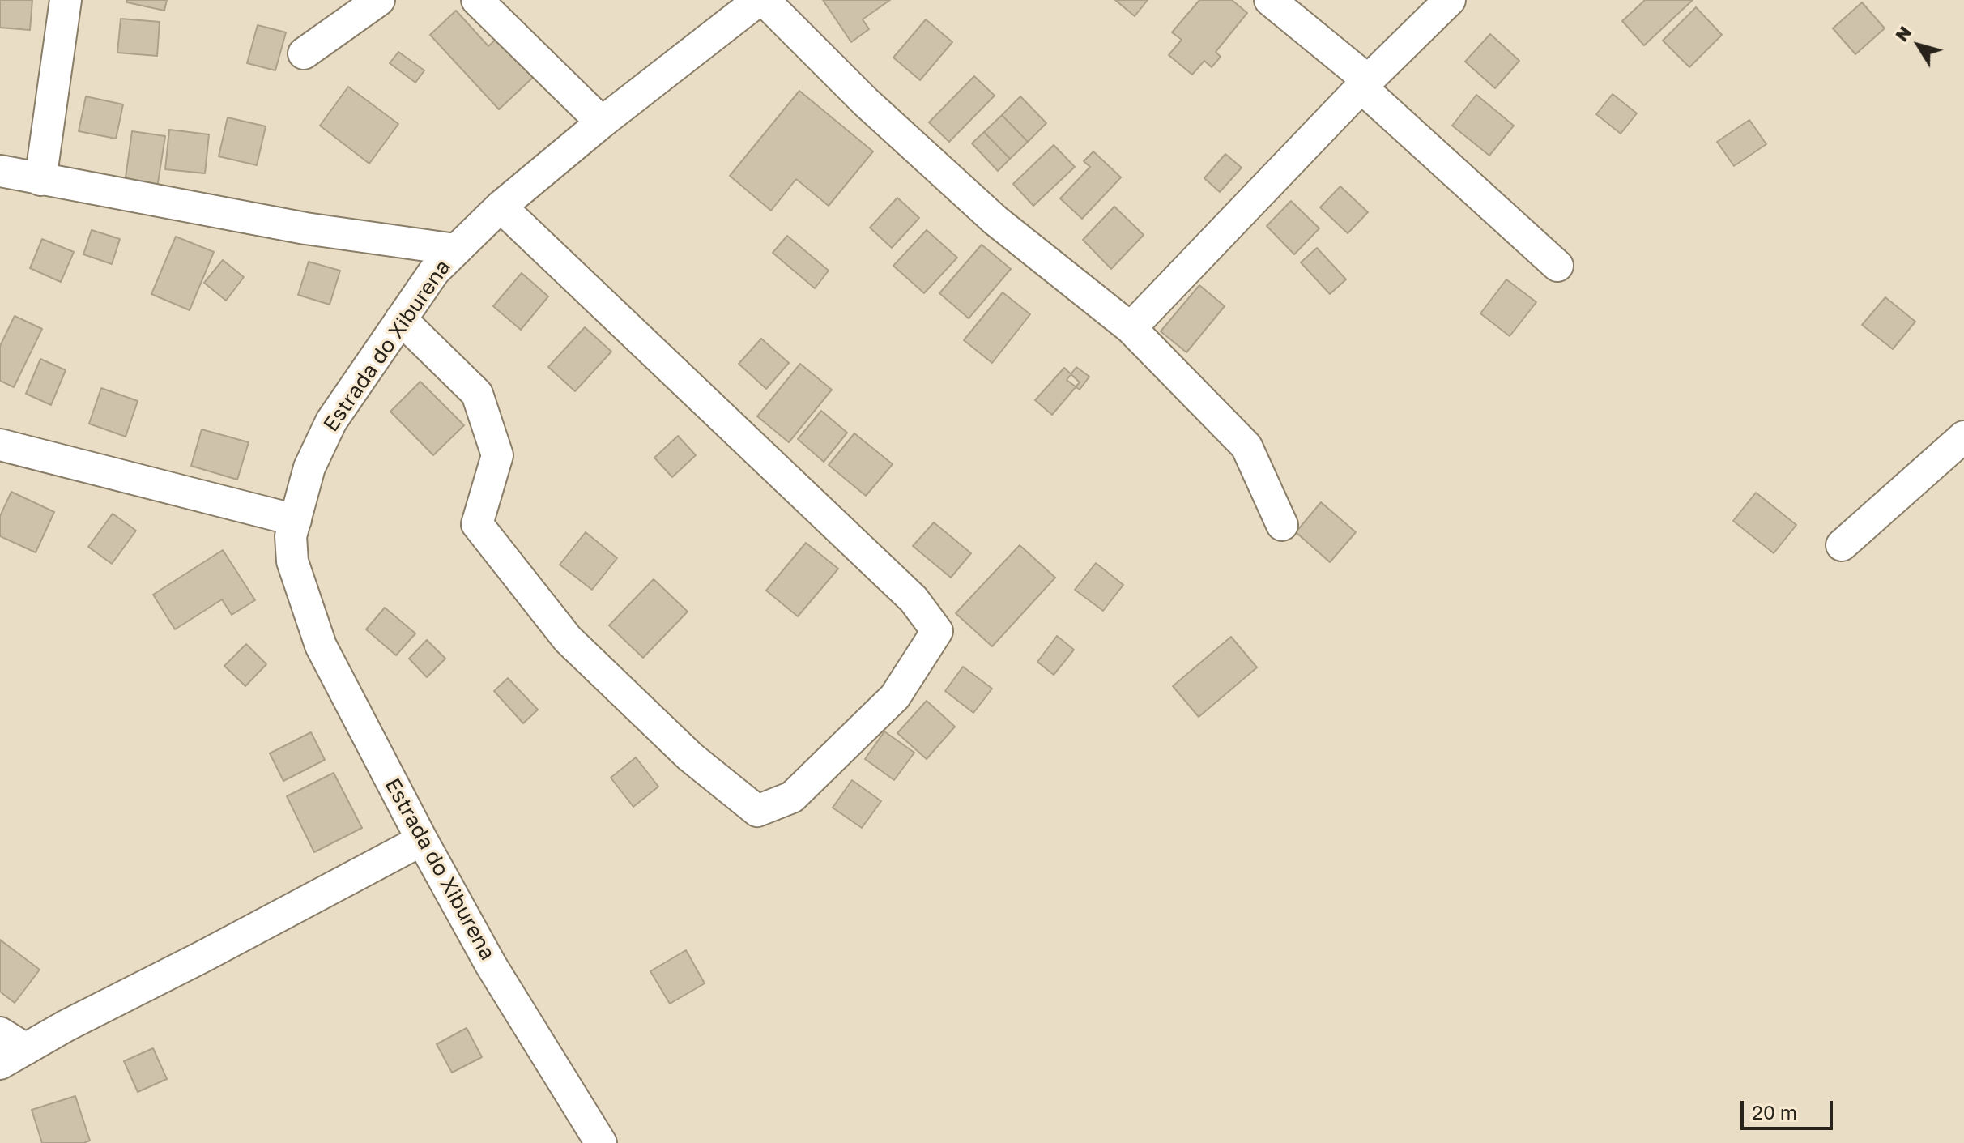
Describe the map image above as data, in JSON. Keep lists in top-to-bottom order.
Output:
{
  "streets": {
    "street": ["Estrada do Xiburena"]
  },
  "scale_bar": "20 m",
  "north": "top left"
}
